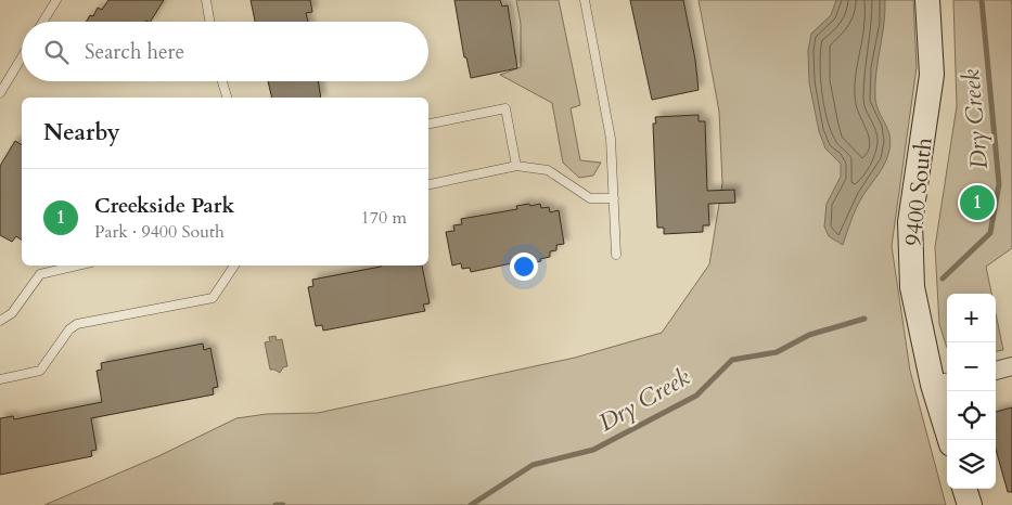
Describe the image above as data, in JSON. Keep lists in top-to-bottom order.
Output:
{
  "streets": {
    "street": ["9400 South"]
  },
  "water": ["Dry Creek"],
  "page": {
    "search": "Search here",
    "heading": "Nearby",
    "list": [
      {
        "mark": "1",
        "name": "Creekside Park",
        "note": "Park · 9400 South",
        "value": "170 m"
      }
    ],
    "pins": "1",
    "map_buttons": ["+", "−"]
  }
}
